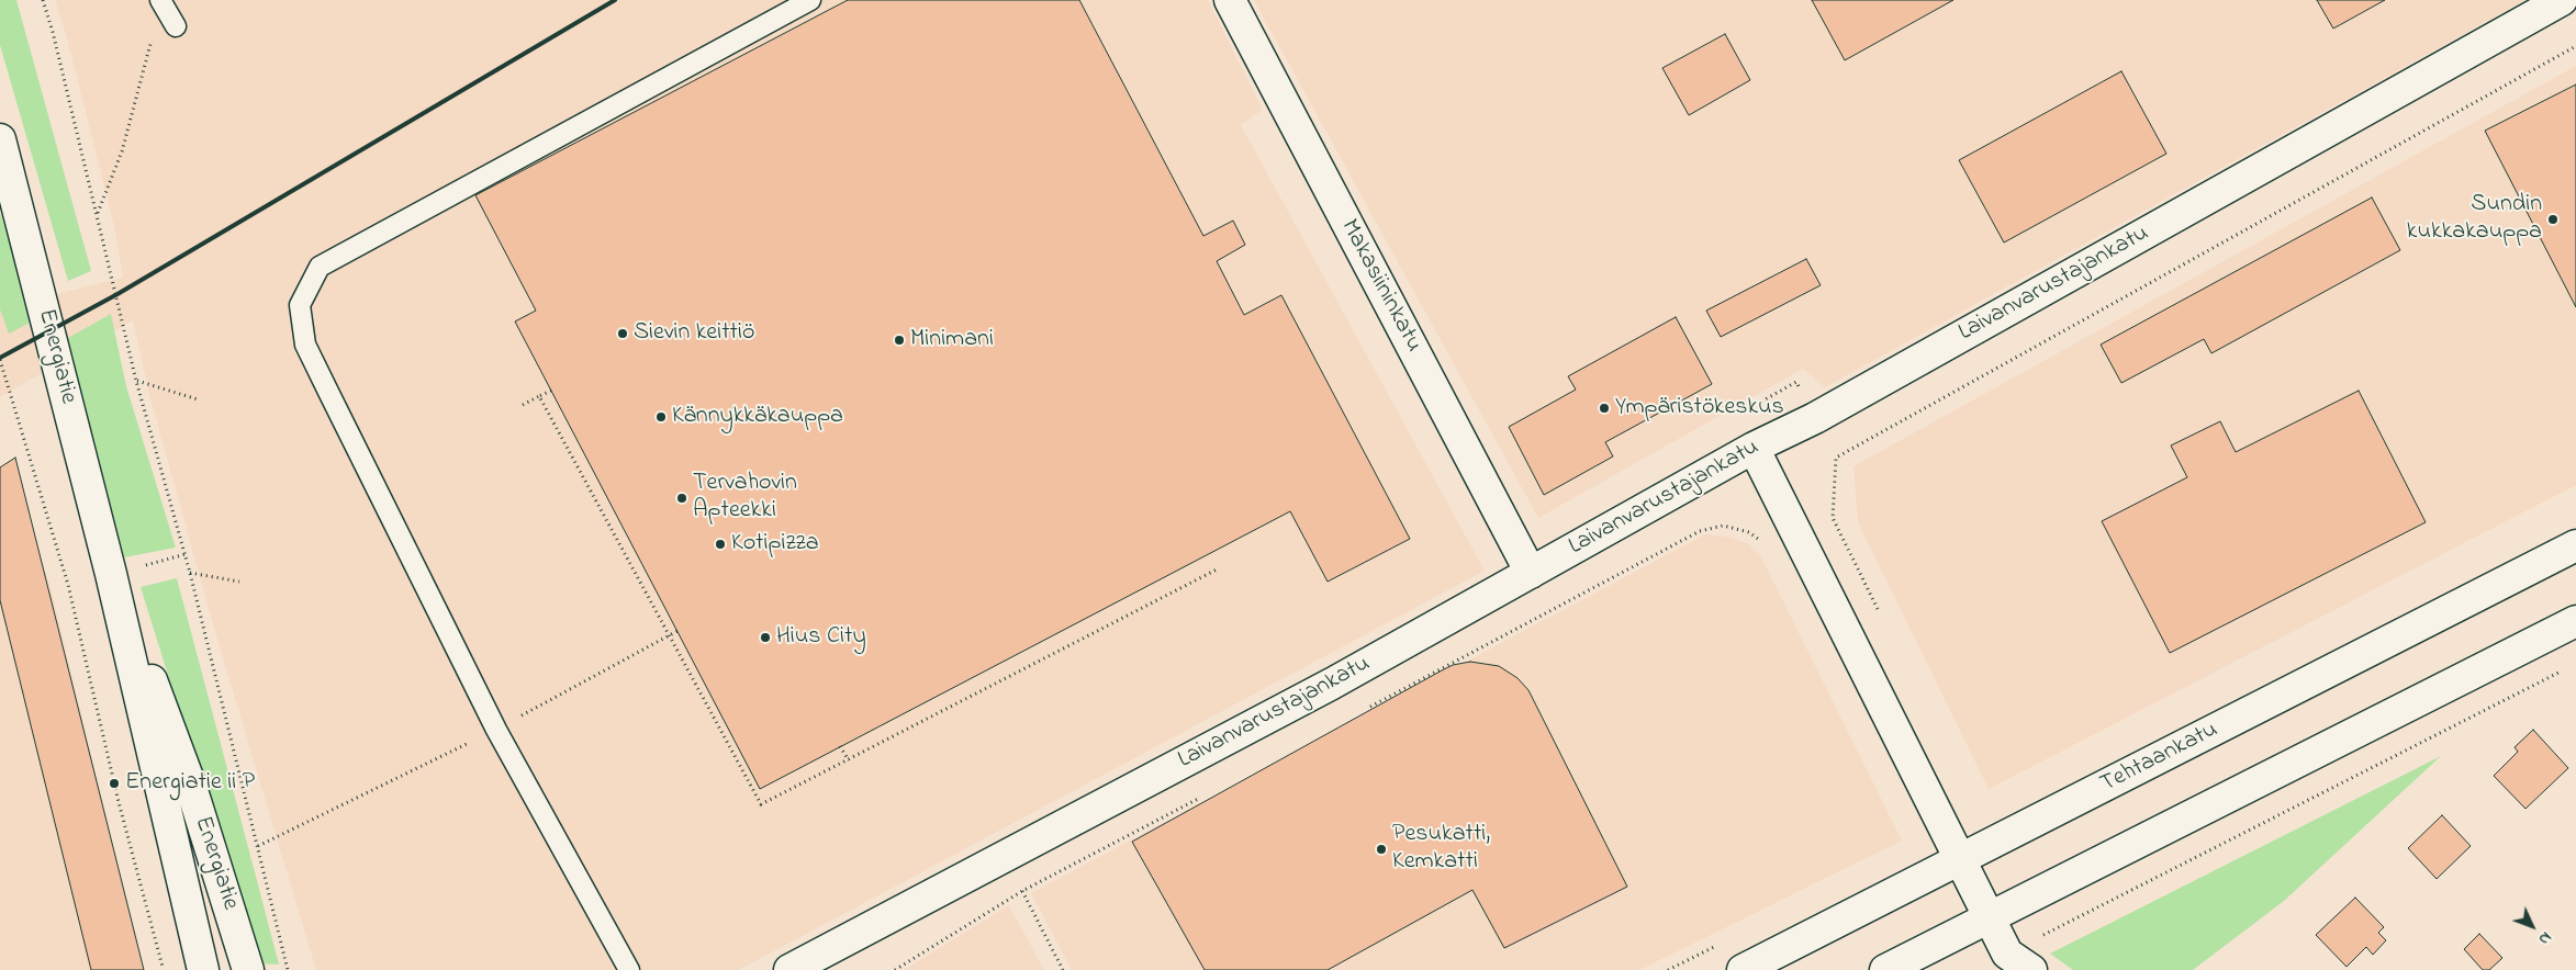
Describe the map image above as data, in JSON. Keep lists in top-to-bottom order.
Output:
{
  "streets": {
    "street": [
      "Laivanvarustajankatu",
      "Makasiininkatu",
      "Energiatie",
      "Tehtaankatu"
    ]
  },
  "crossings": [
    ["Laivanvarustajankatu", "Makasiininkatu"]
  ],
  "places": [
    "Sundin kukkakauppa",
    "Sievin keittiö",
    "Minimani",
    "Ympäristökeskus",
    "Kännykkäkauppa",
    "Tervahovin Apteekki",
    "Kotipizza",
    "Hius City",
    "Energiatie ii P",
    "Pesukatti, Kemkatti"
  ],
  "north": "bottom right"
}
